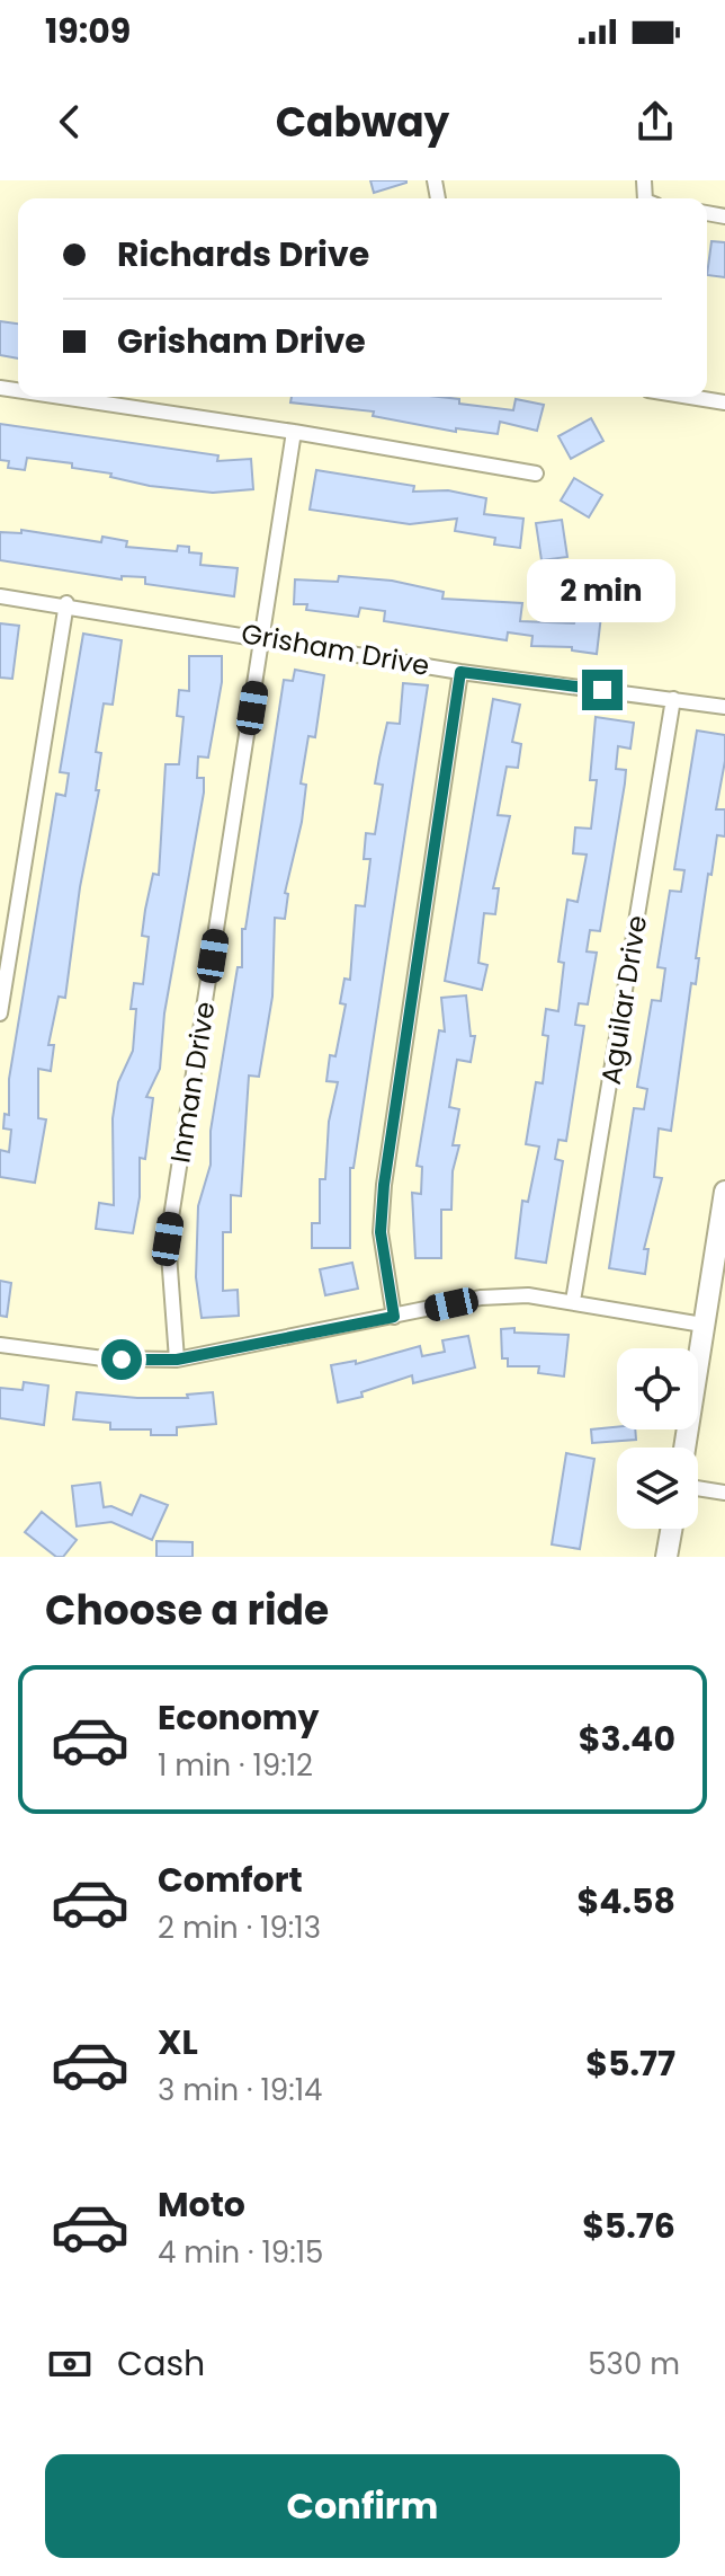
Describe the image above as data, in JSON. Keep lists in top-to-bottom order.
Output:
{
  "streets": {
    "street": ["Grisham Drive", "Aguilar Drive", "Inman Drive"]
  },
  "crossings": [
    ["Grisham Drive", "Aguilar Drive"],
    ["Grisham Drive", "Inman Drive"]
  ],
  "page": {
    "status": "19:09",
    "header": "Cabway",
    "banner": ["Richards Drive", "Grisham Drive"],
    "bubble": "2 min",
    "heading": "Choose a ride",
    "list": [
      {
        "name": "Economy",
        "note": "1 min · 19:12",
        "value": "$3.40"
      },
      {
        "name": "Comfort",
        "note": "2 min · 19:13",
        "value": "$4.58"
      },
      {
        "name": "XL",
        "note": "3 min · 19:14",
        "value": "$5.77"
      },
      {
        "name": "Moto",
        "note": "4 min · 19:15",
        "value": "$5.76"
      }
    ],
    "pay": ["Cash", "530 m"],
    "buttons": "Confirm"
  }
}
